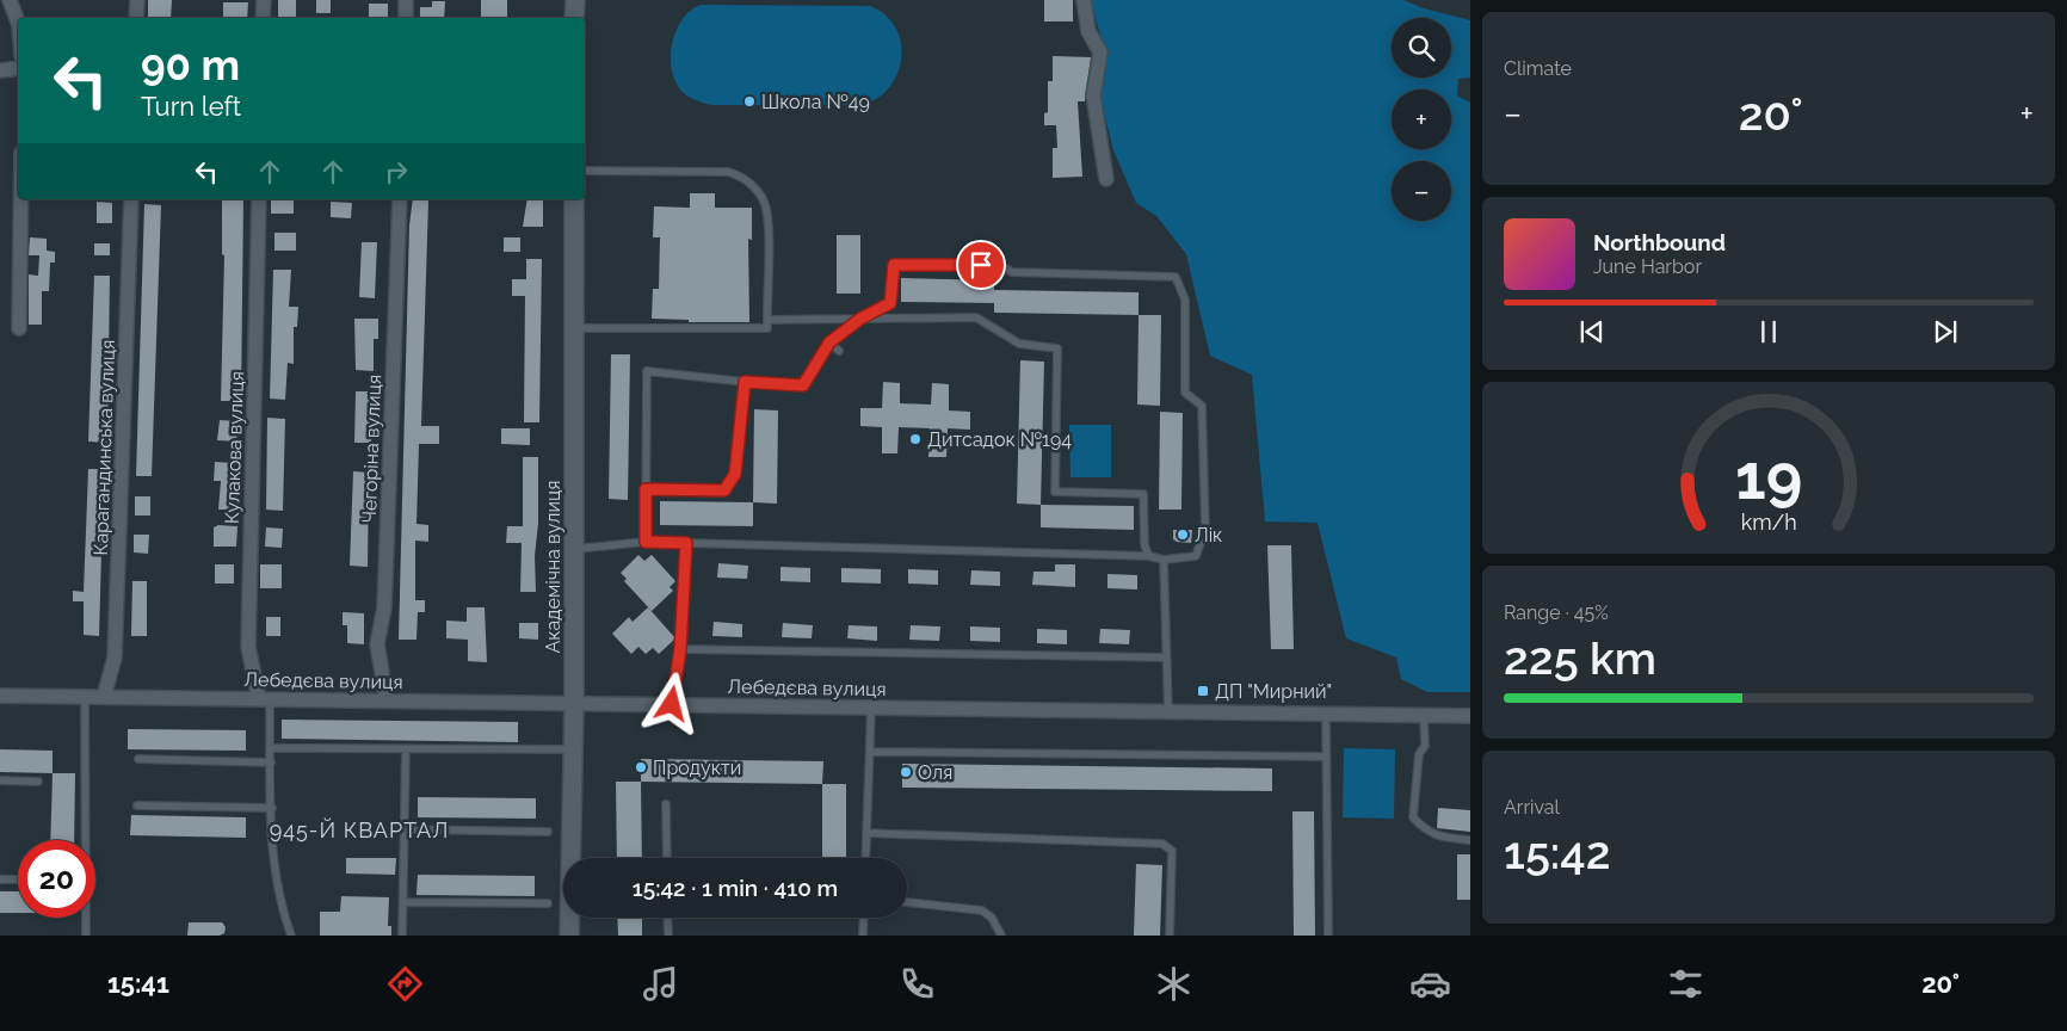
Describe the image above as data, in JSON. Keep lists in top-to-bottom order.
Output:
{
  "streets": {
    "main road": ["Академічна вулиця"],
    "street": [
      "Карагандинська вулиця",
      "Кулакова вулиця",
      "Чегоріна вулиця",
      "Лебедєва вулиця"
    ]
  },
  "crossings": [
    ["Карагандинська вулиця", "Лебедєва вулиця"],
    ["Кулакова вулиця", "Лебедєва вулиця"],
    ["Чегоріна вулиця", "Лебедєва вулиця"],
    ["Академічна вулиця", "Лебедєва вулиця"]
  ],
  "districts": ["945-Й КВАРТАЛ"],
  "places": {
    "other": [
      "Школа №49",
      "Дитсадок №194",
      "Лік",
      "Продукти",
      "Оля"
    ],
    "transit": ["ДП \"Мирний\""]
  },
  "page": {
    "tile": [
      "Climate",
      ["Range · 45%", "225 km"],
      ["Arrival", "15:42"]
    ],
    "map_buttons": ["+", "−"],
    "turn": ["90 m", "Turn left"],
    "heat": ["−", "20°", "+"],
    "song": ["Northbound", "June Harbor"],
    "limit": "20",
    "trip": "15:42 · 1 min · 410 m",
    "tabs": ["15:41", "20°"],
    "gauge": ["19", "km/h"]
  }
}
